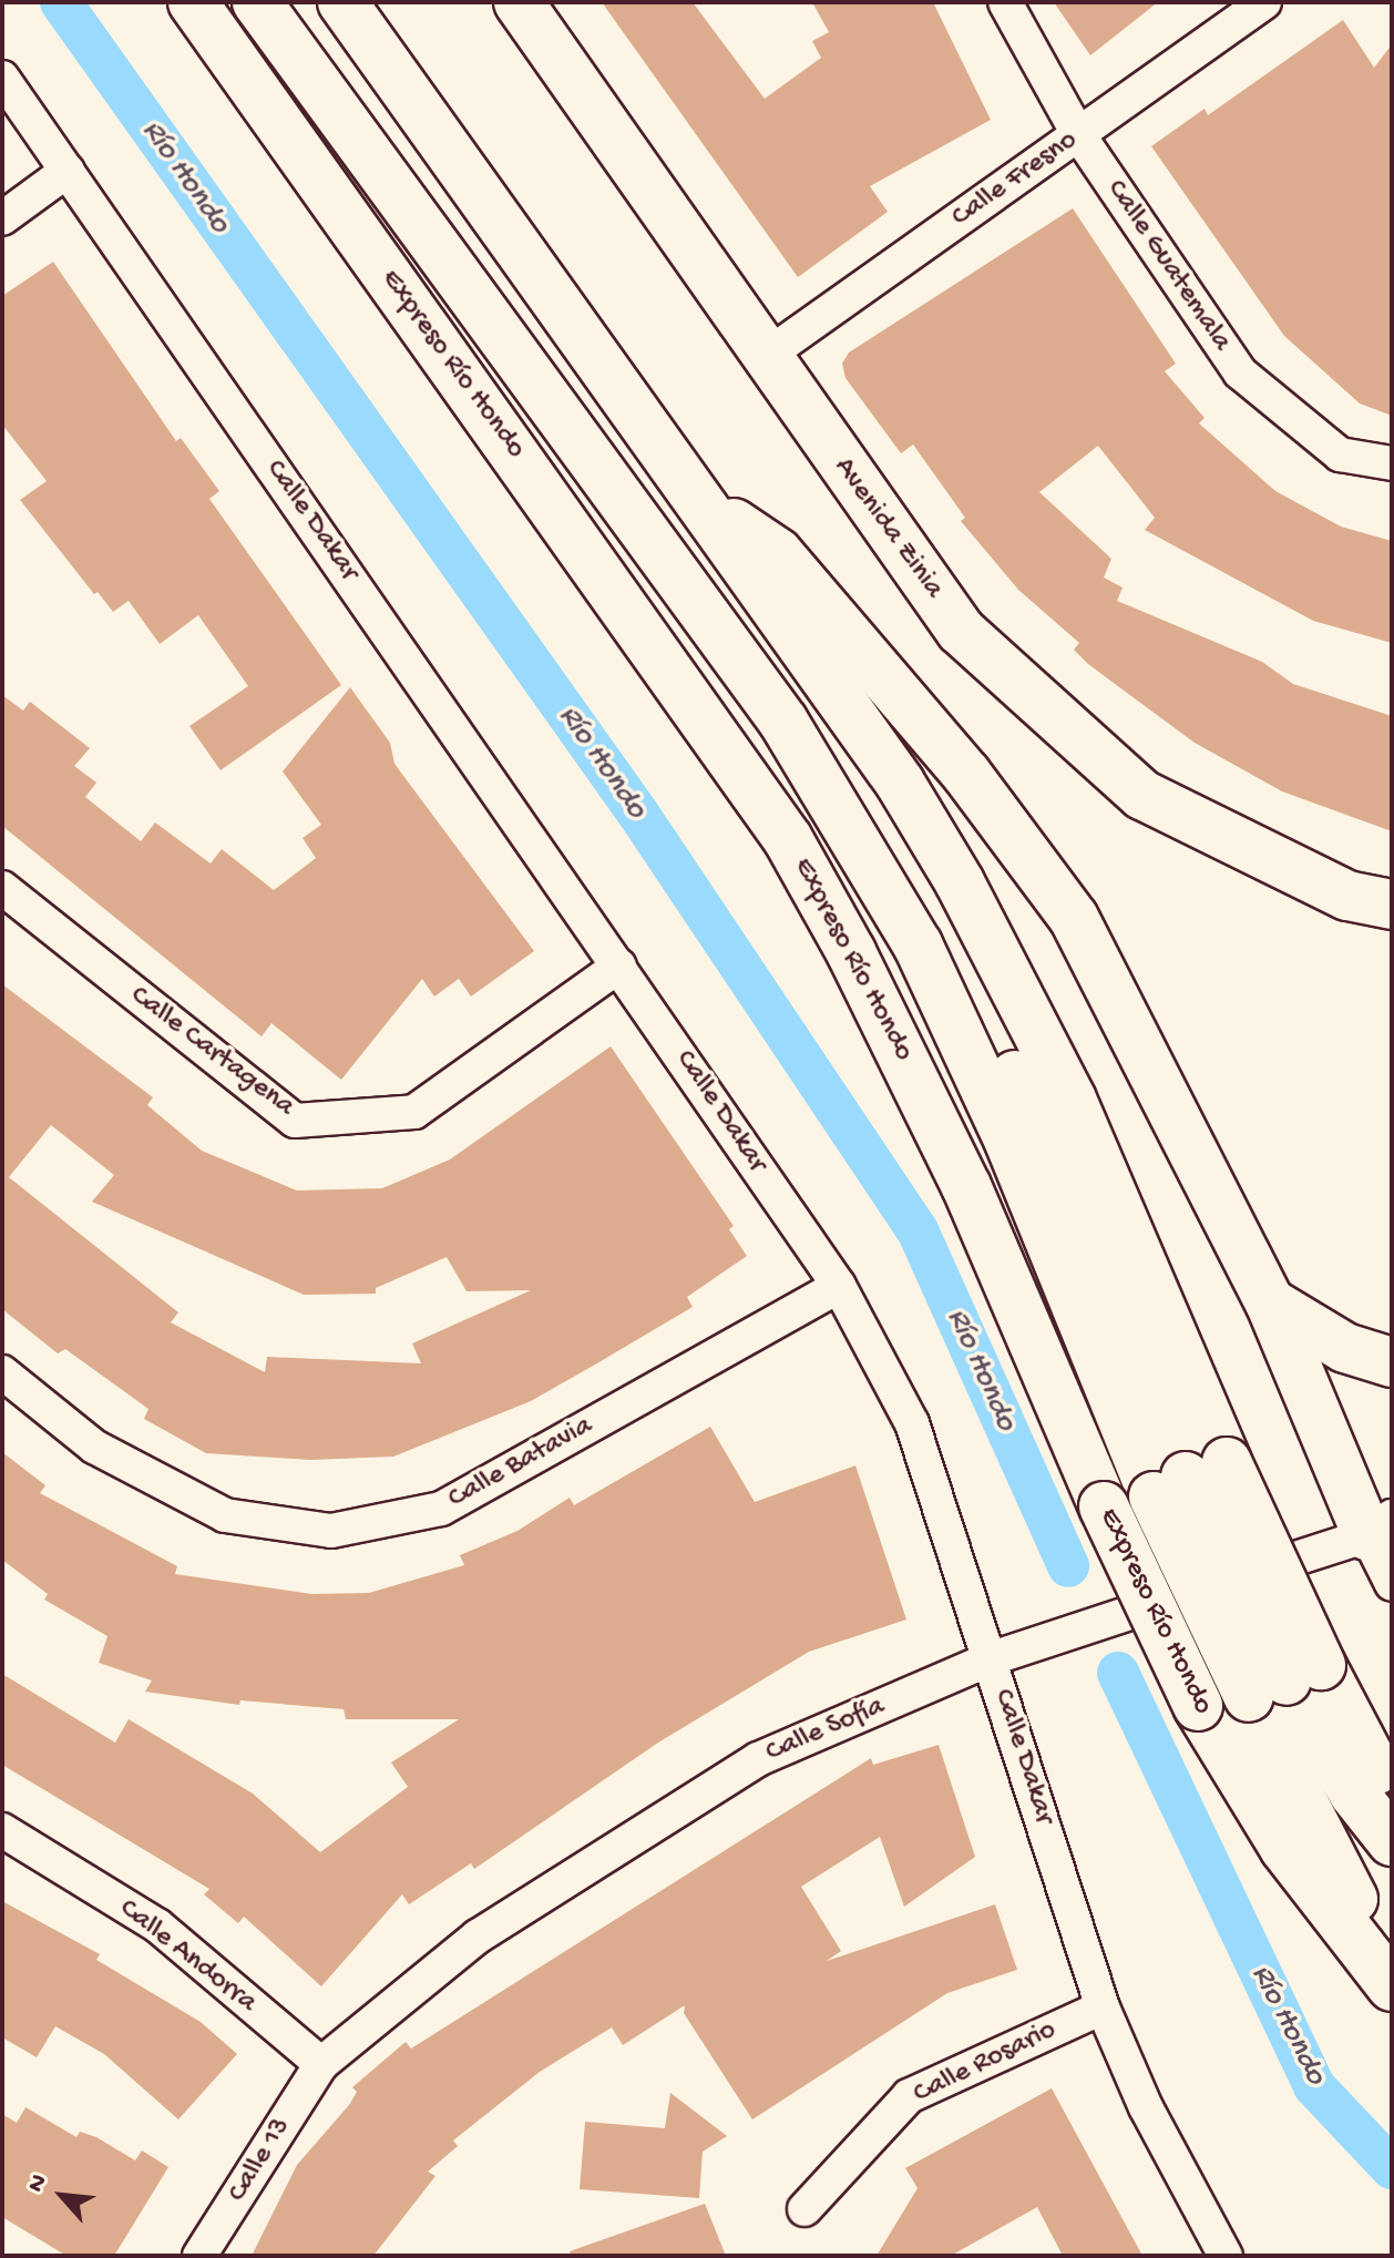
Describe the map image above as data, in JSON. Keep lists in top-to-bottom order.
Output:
{
  "streets": {
    "main road": ["Expreso Río Hondo", "Avenida Zinia"],
    "street": [
      "Calle Fresno",
      "Calle Guatemala",
      "Calle Dakar",
      "Calle Cartagena",
      "Calle Batavia",
      "Calle Sofía",
      "Calle Andorra",
      "Calle Rosario",
      "Calle 13"
    ]
  },
  "crossings": [
    ["Calle Fresno", "Calle Guatemala"],
    ["Calle Fresno", "Avenida Zinia"],
    ["Calle Dakar", "Calle Cartagena"],
    ["Calle Dakar", "Calle Batavia"],
    ["Calle Dakar", "Calle Sofía"],
    ["Calle Dakar", "Calle Rosario"],
    ["Calle Sofía", "Calle Andorra"],
    ["Calle Sofía", "Calle 13"],
    ["Calle Andorra", "Calle 13"]
  ],
  "water": ["Río Hondo"],
  "north": "top left"
}
